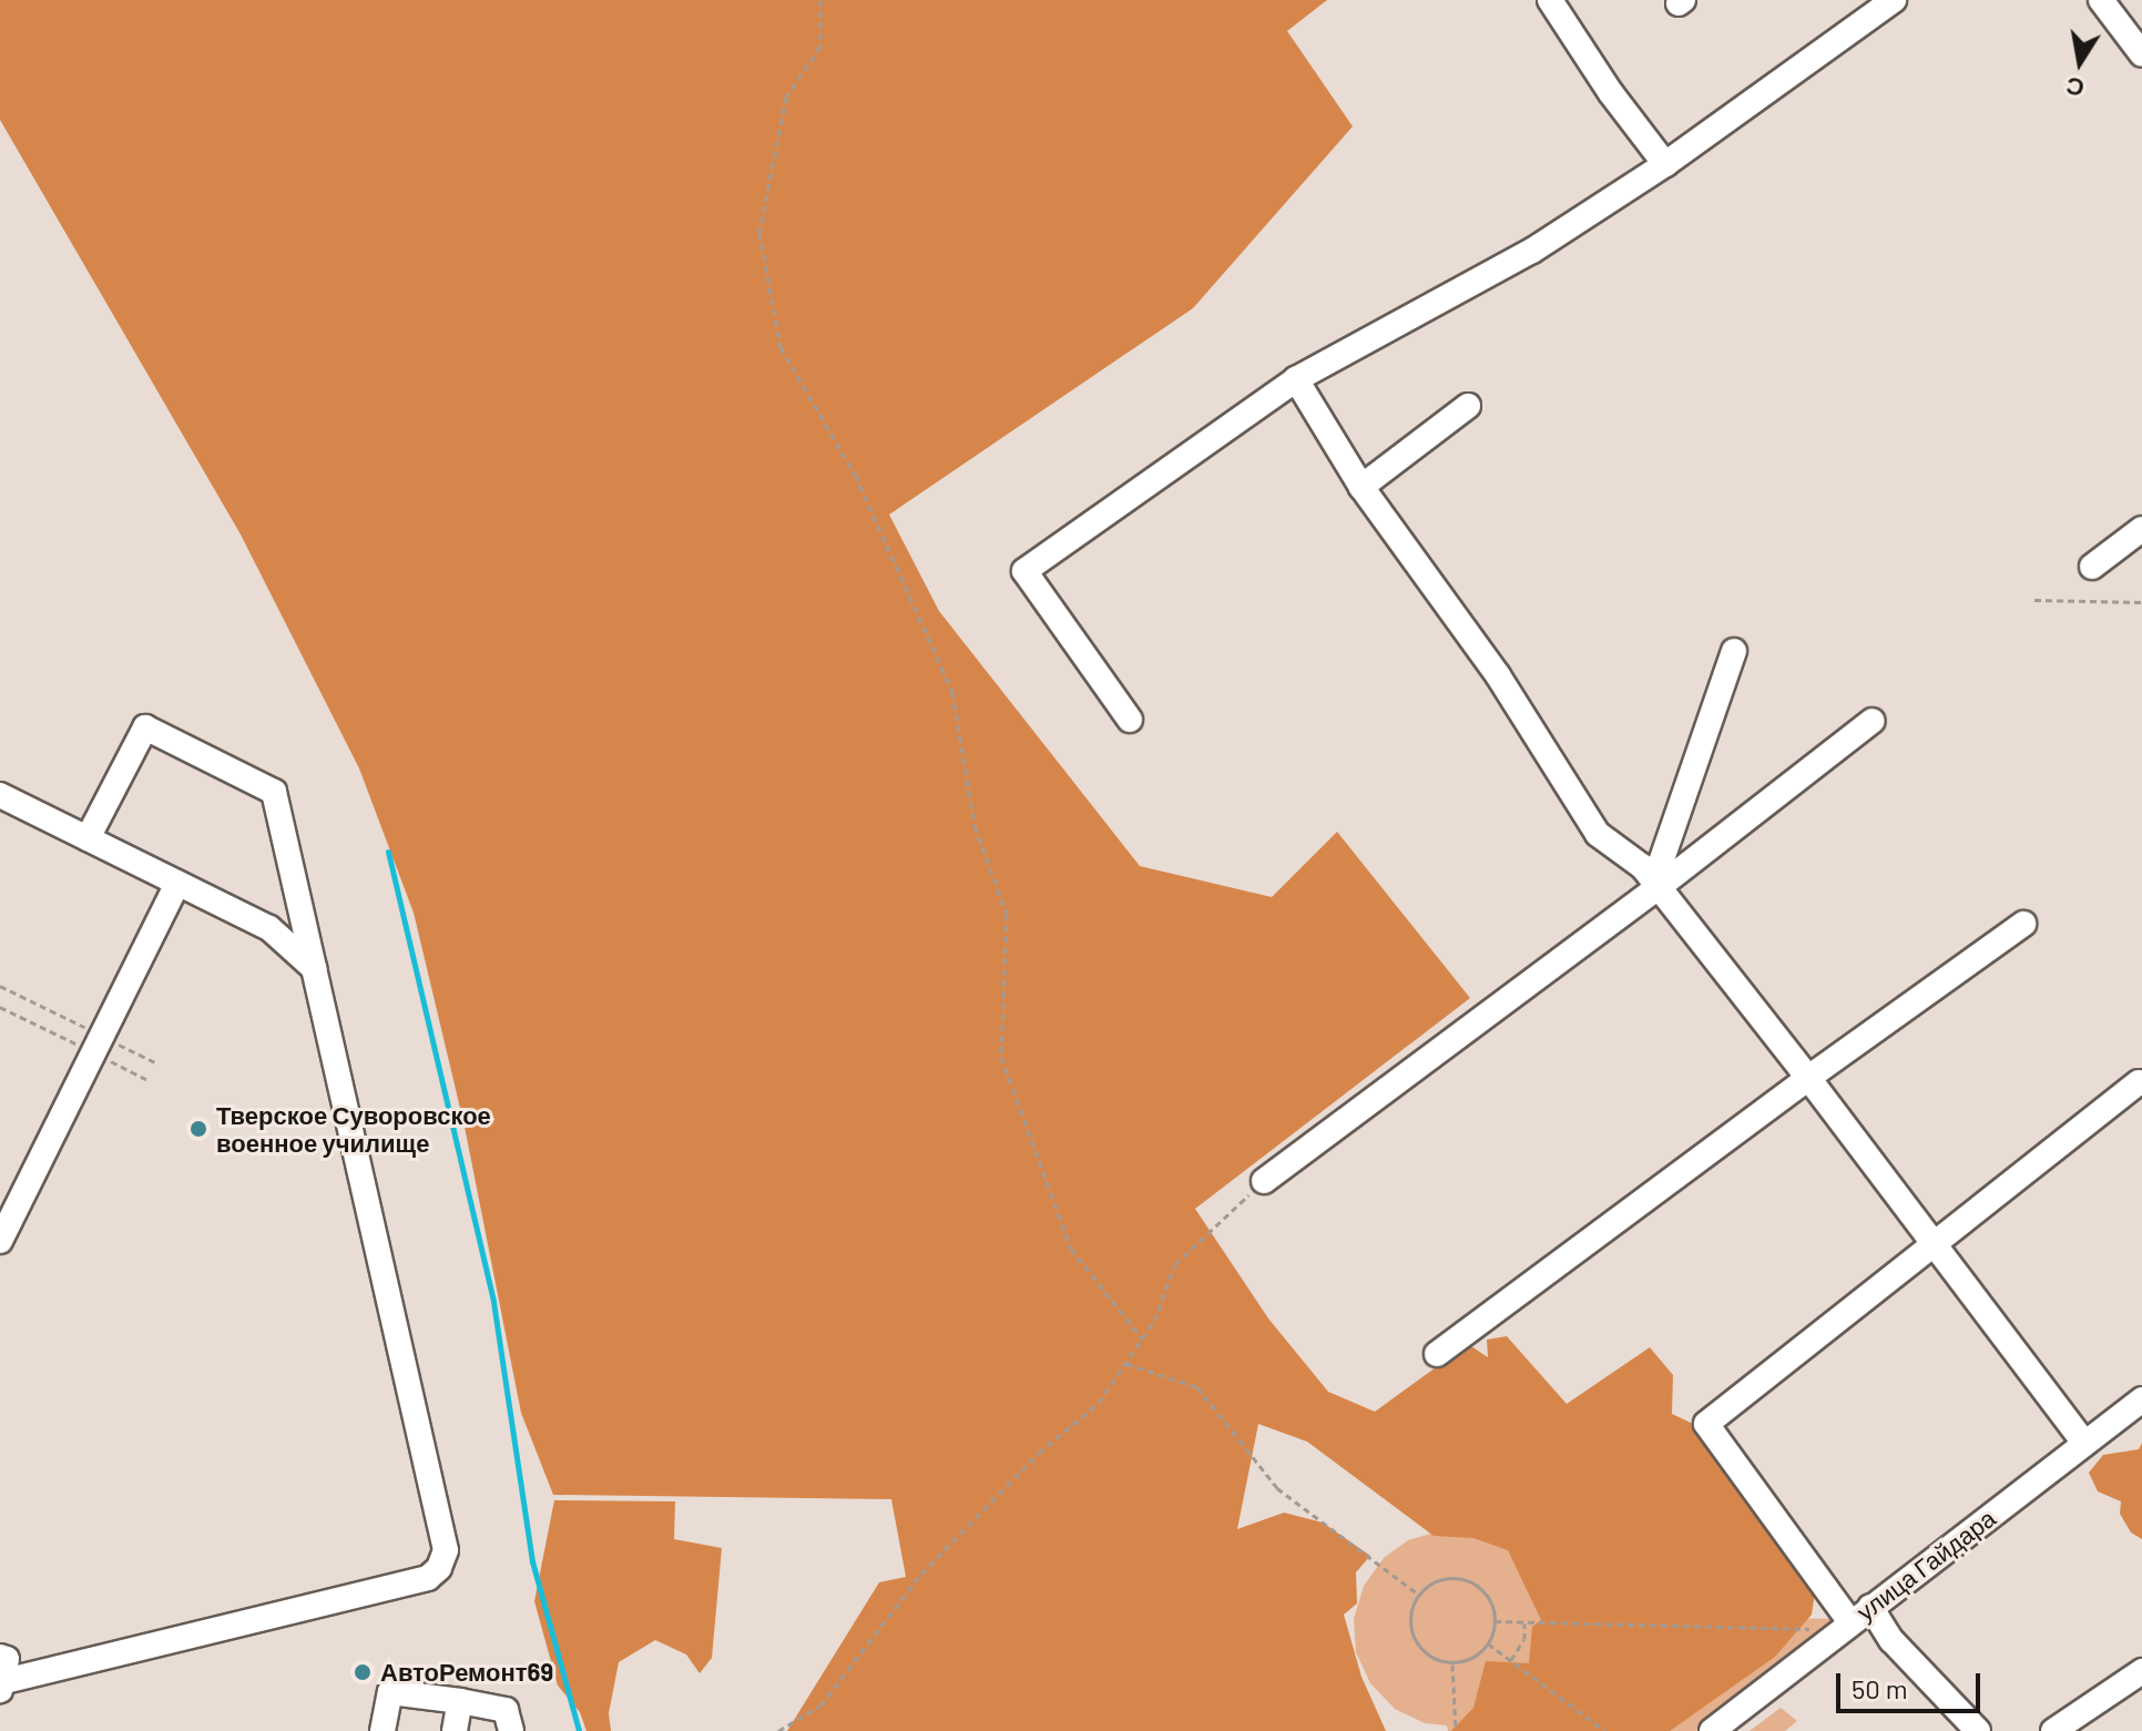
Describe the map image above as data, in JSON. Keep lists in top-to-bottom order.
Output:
{
  "streets": {
    "street": ["улица Гайдара"]
  },
  "places": ["Тверское Суворовское военное училище", "АвтоРемонт69"],
  "scale_bar": "50 m",
  "north": "bottom"
}
